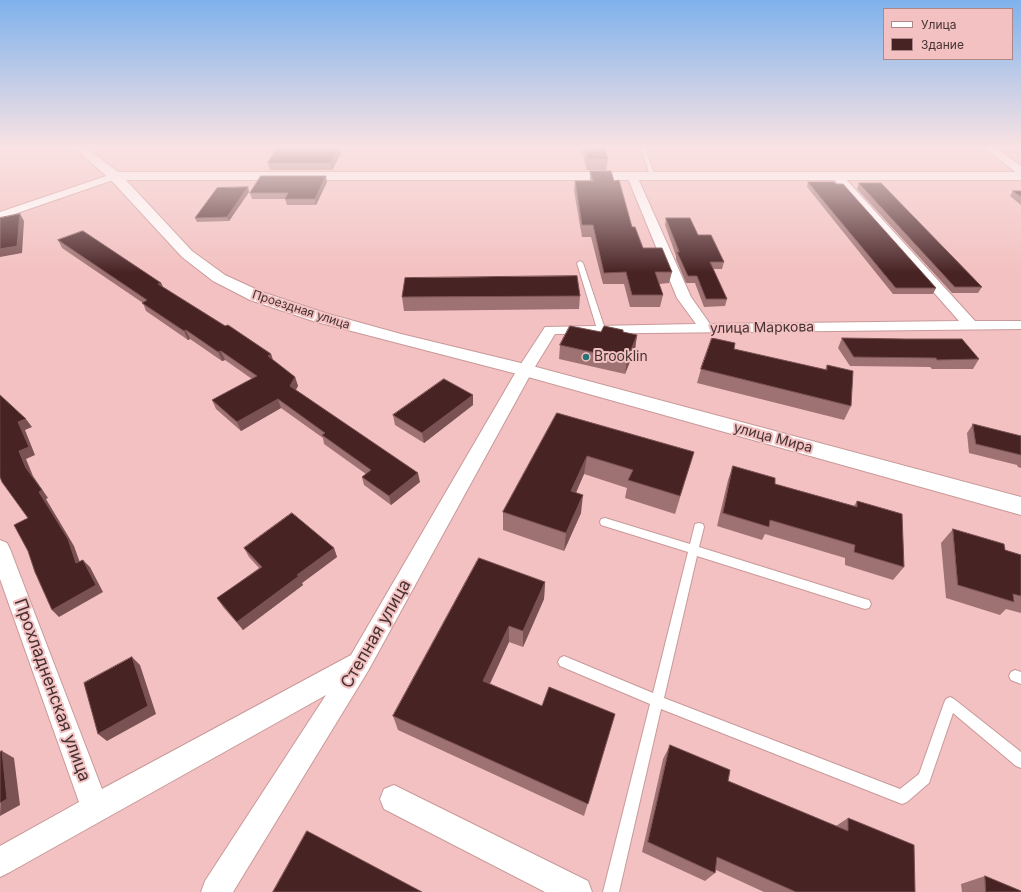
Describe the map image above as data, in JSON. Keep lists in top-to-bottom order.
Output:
{
  "streets": {
    "street": [
      "Проездная улица",
      "улица Маркова",
      "улица Мира",
      "Степная улица",
      "Прохладненская улица"
    ]
  },
  "crossings": [
    ["Проездная улица", "улица Маркова"],
    ["Проездная улица", "улица Мира"],
    ["Проездная улица", "Степная улица"],
    ["улица Маркова", "улица Мира"],
    ["улица Маркова", "Степная улица"],
    ["улица Мира", "Степная улица"]
  ],
  "places": ["Brooklin"],
  "legend": ["Улица", "Здание"]
}
